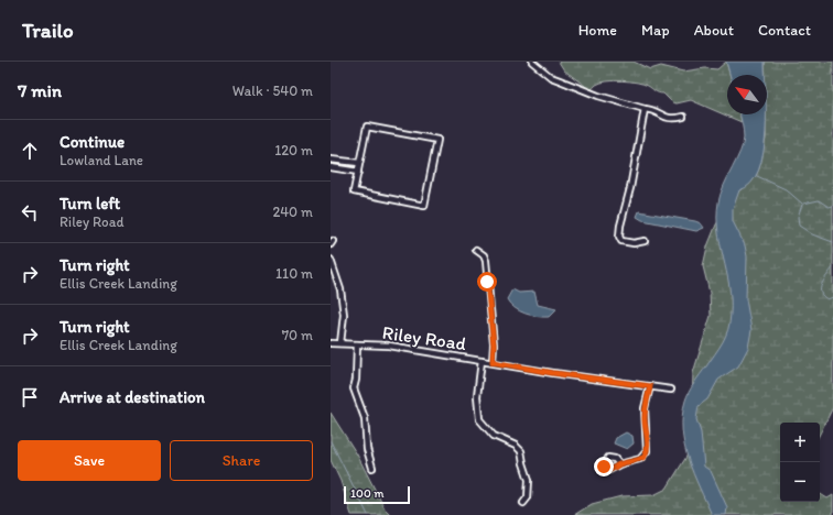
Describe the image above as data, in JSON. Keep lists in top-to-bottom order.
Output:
{
  "streets": {
    "street": ["Riley Road"]
  },
  "scale_bar": "100 m",
  "north": "top left",
  "page": {
    "header": "Trailo",
    "nav": [
      "Home",
      "Map",
      "About",
      "Contact"
    ],
    "heading": ["7 min", "Walk · 540 m"],
    "list": [
      ["Continue", "Lowland Lane", "120 m"],
      ["Turn left", "Riley Road", "240 m"],
      ["Turn right", "Ellis Creek Landing", "110 m"],
      ["Turn right", "Ellis Creek Landing", "70 m"],
      "Arrive at destination"
    ],
    "map_buttons": ["+", "−"],
    "buttons": ["Save", "Share"],
    "scale": "100 m"
  }
}
